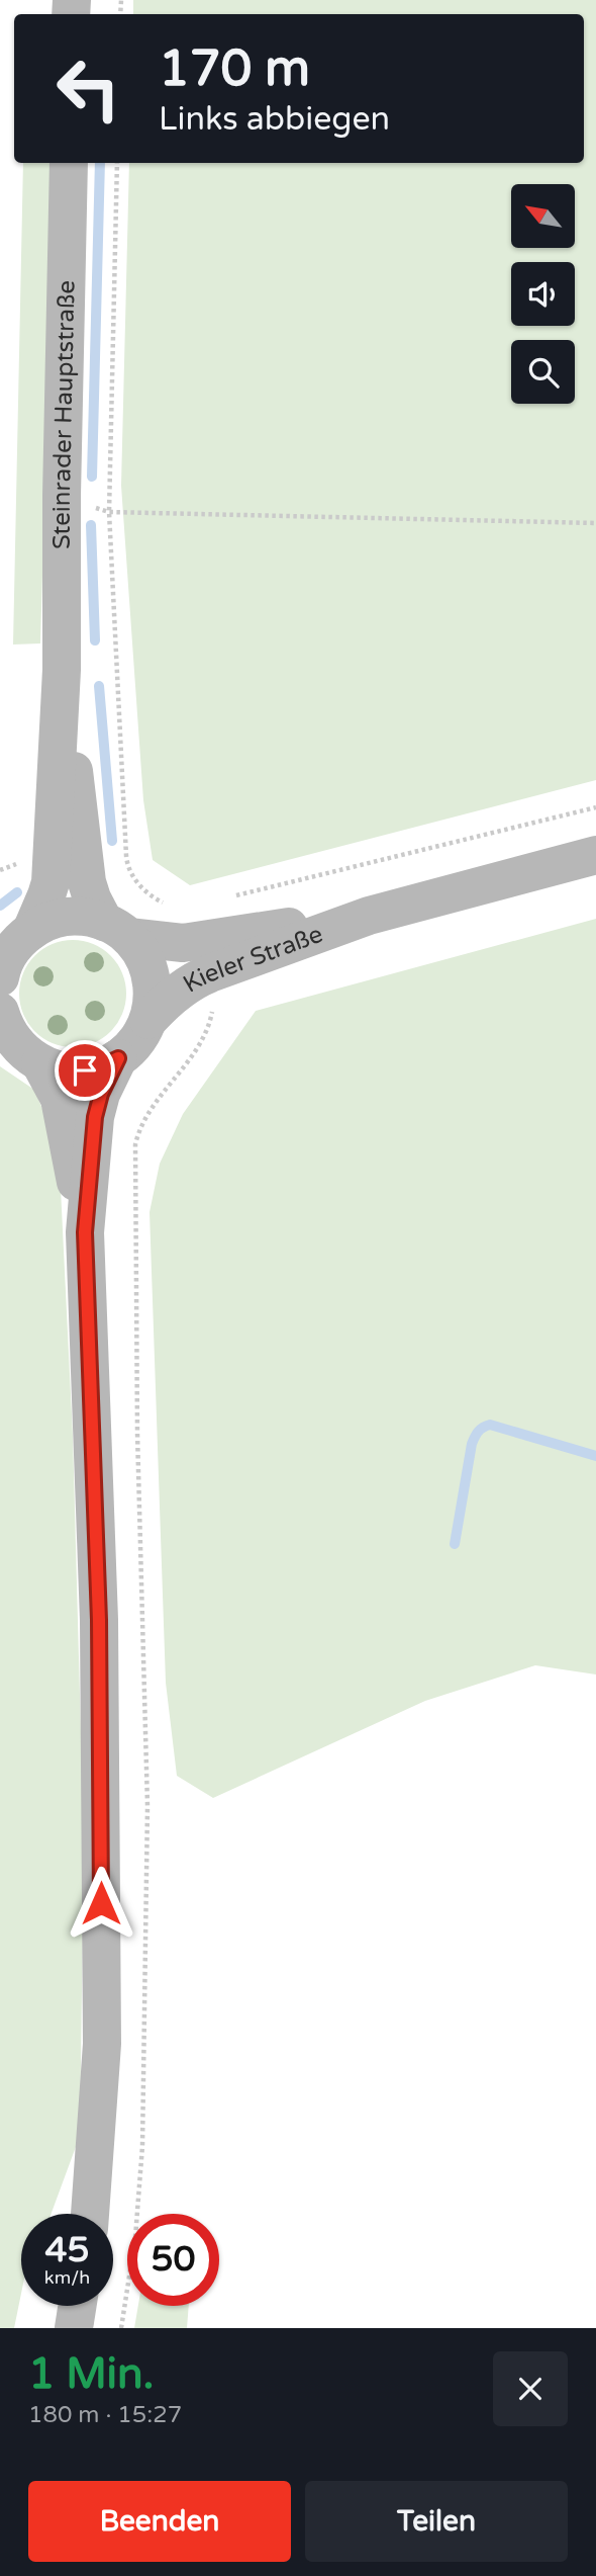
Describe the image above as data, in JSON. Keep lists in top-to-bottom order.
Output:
{
  "streets": {
    "main road": ["Steinrader Hauptstraße", "Kieler Straße"]
  },
  "crossings": [
    ["Steinrader Hauptstraße", "Kieler Straße"]
  ],
  "north": "top left",
  "page": {
    "turn": ["170 m", "Links abbiegen"],
    "speed": "45 km/h",
    "limit": "50",
    "heading": ["1 Min.", "180 m · 15:27"],
    "buttons": ["Beenden", "Teilen"]
  }
}
